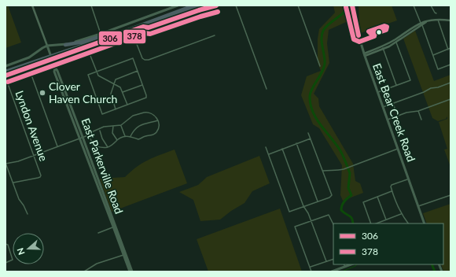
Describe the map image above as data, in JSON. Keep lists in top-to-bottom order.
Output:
{
  "streets": {
    "main road": ["East Bear Creek Road", "East Parkerville Road"],
    "street": ["Lyndon Avenue"]
  },
  "places": ["Clover Haven Church"],
  "lines": ["transit line 306", "transit line 378"],
  "legend": ["306", "378"],
  "north": "left"
}
